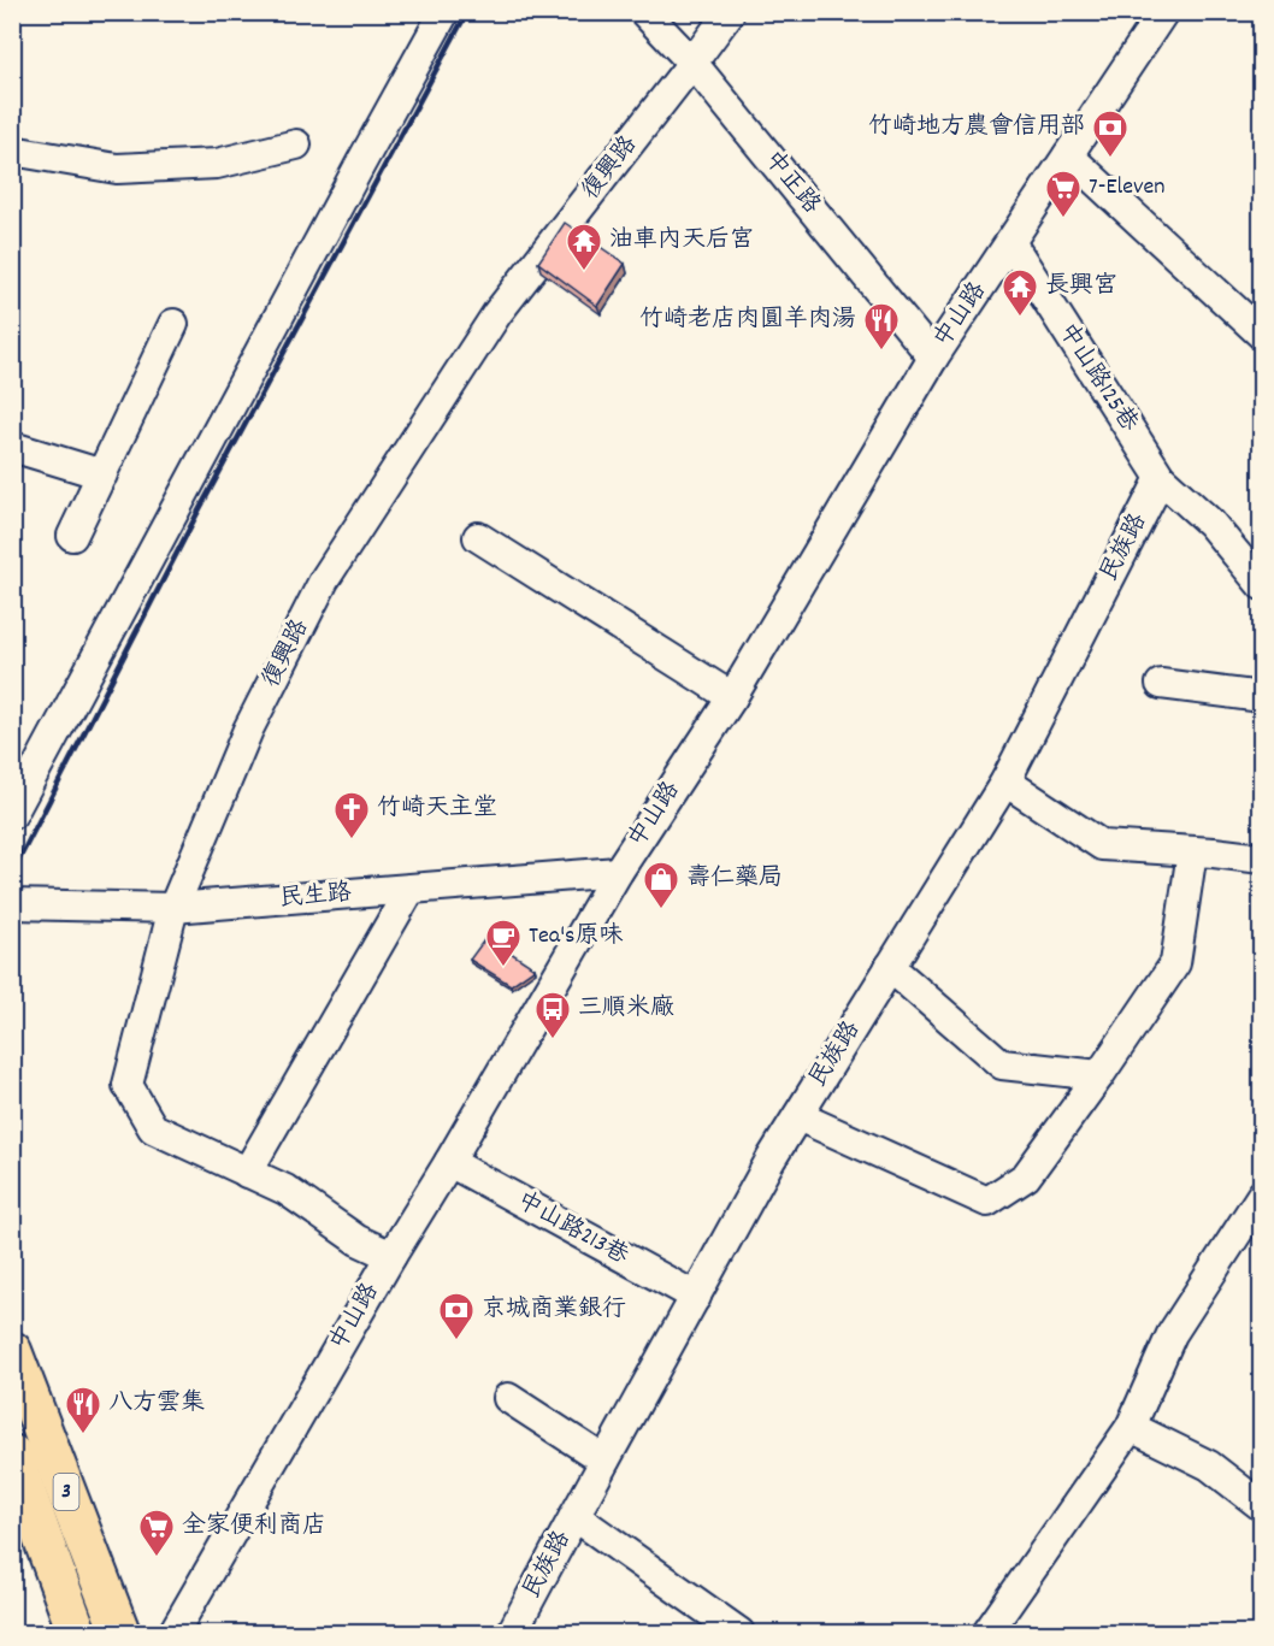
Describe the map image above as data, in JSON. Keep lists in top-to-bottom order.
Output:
{
  "streets": {
    "main road": ["3"],
    "street": [
      "復興路",
      "中正路",
      "中山路",
      "中山路125巷",
      "民族路",
      "民生路",
      "中山路213巷"
    ]
  },
  "crossings": [
    ["復興路", "中正路"],
    ["復興路", "中山路"],
    ["復興路", "民生路"],
    ["中正路", "中山路"],
    ["中山路", "中山路125巷"],
    ["中山路", "民生路"],
    ["中山路", "中山路213巷"],
    ["中山路125巷", "民族路"],
    ["民族路", "中山路213巷"]
  ],
  "places": {
    "bank": ["竹崎地方農會信用部", "京城商業銀行"],
    "supermarket": ["7-Eleven", "全家便利商店"],
    "temple": ["油車內天后宮", "長興宮"],
    "restaurant": ["竹崎老店肉圓羊肉湯", "八方雲集"],
    "church": ["竹崎天主堂"],
    "shop": ["壽仁藥局"],
    "cafe": ["Tea's原味"],
    "bus stop": ["三順米廠"]
  }
}
